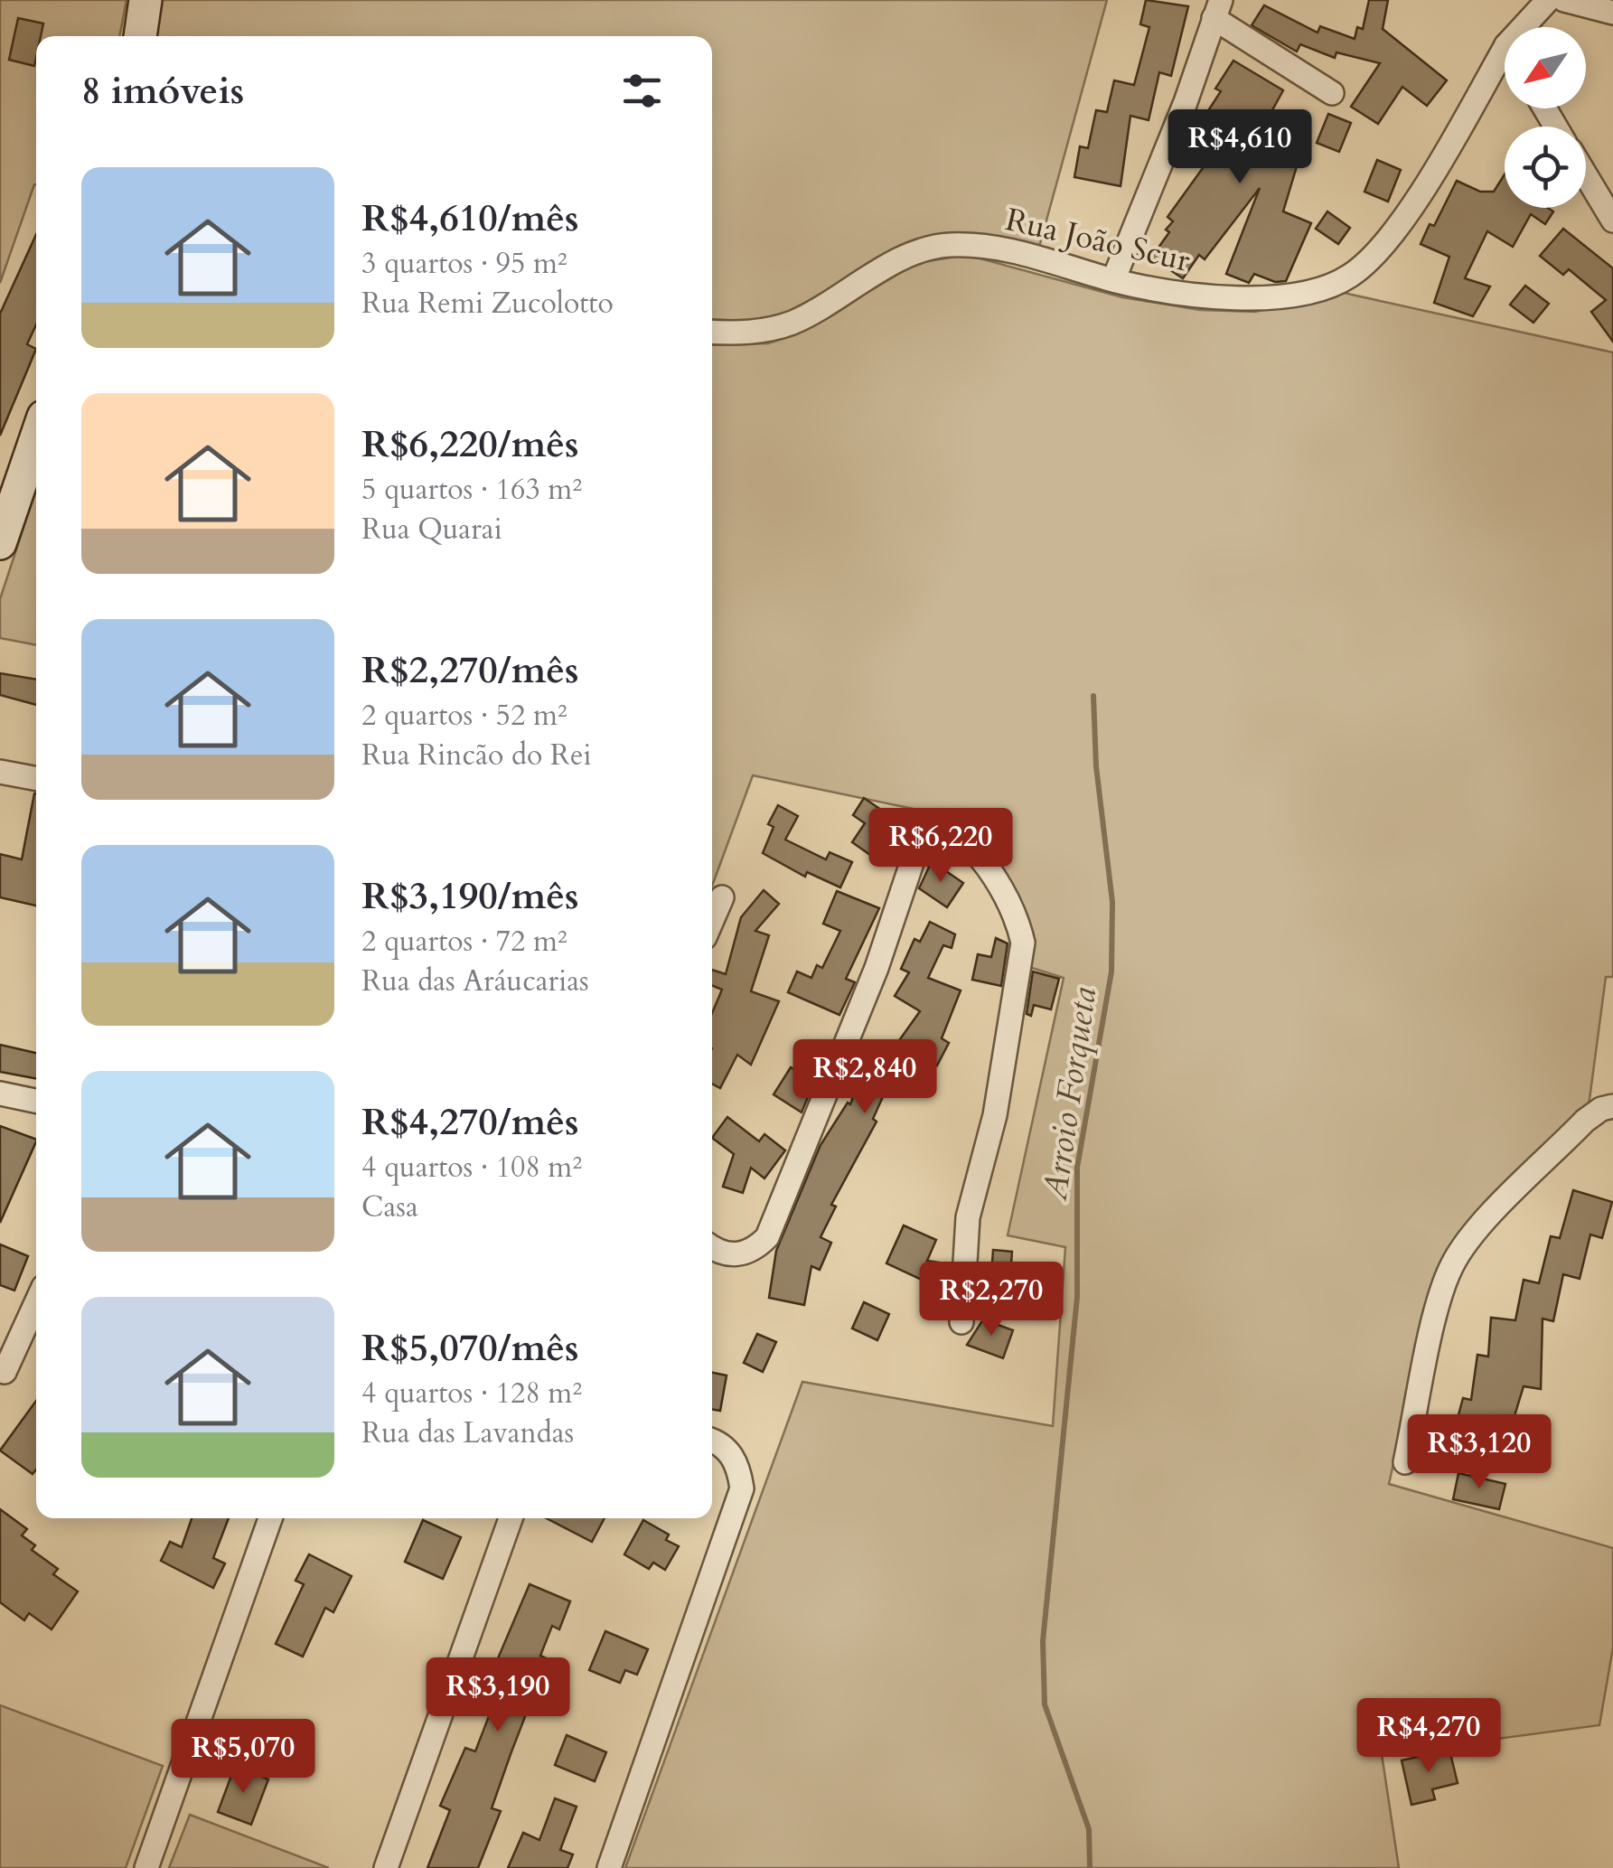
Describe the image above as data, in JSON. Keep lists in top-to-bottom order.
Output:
{
  "streets": {
    "street": ["Rua João Scur"]
  },
  "water": ["Arroio Forqueta"],
  "north": "bottom left",
  "page": {
    "heading": "8 imóveis",
    "price": [
      "R$4,610",
      "R$6,220",
      "R$2,840",
      "R$2,270",
      "R$3,120",
      "R$3,190",
      "R$4,270",
      "R$5,070"
    ],
    "list": [
      {
        "name": "R$4,610/mês",
        "note": "3 quartos · 95 m² · Rua Remi Zucolotto"
      },
      {
        "name": "R$6,220/mês",
        "note": "5 quartos · 163 m² · Rua Quarai"
      },
      {
        "name": "R$2,270/mês",
        "note": "2 quartos · 52 m² · Rua Rincão do Rei"
      },
      {
        "name": "R$3,190/mês",
        "note": "2 quartos · 72 m² · Rua das Aráucarias"
      },
      {
        "name": "R$4,270/mês",
        "note": "4 quartos · 108 m² · Casa"
      },
      {
        "name": "R$5,070/mês",
        "note": "4 quartos · 128 m² · Rua das Lavandas"
      }
    ]
  }
}
